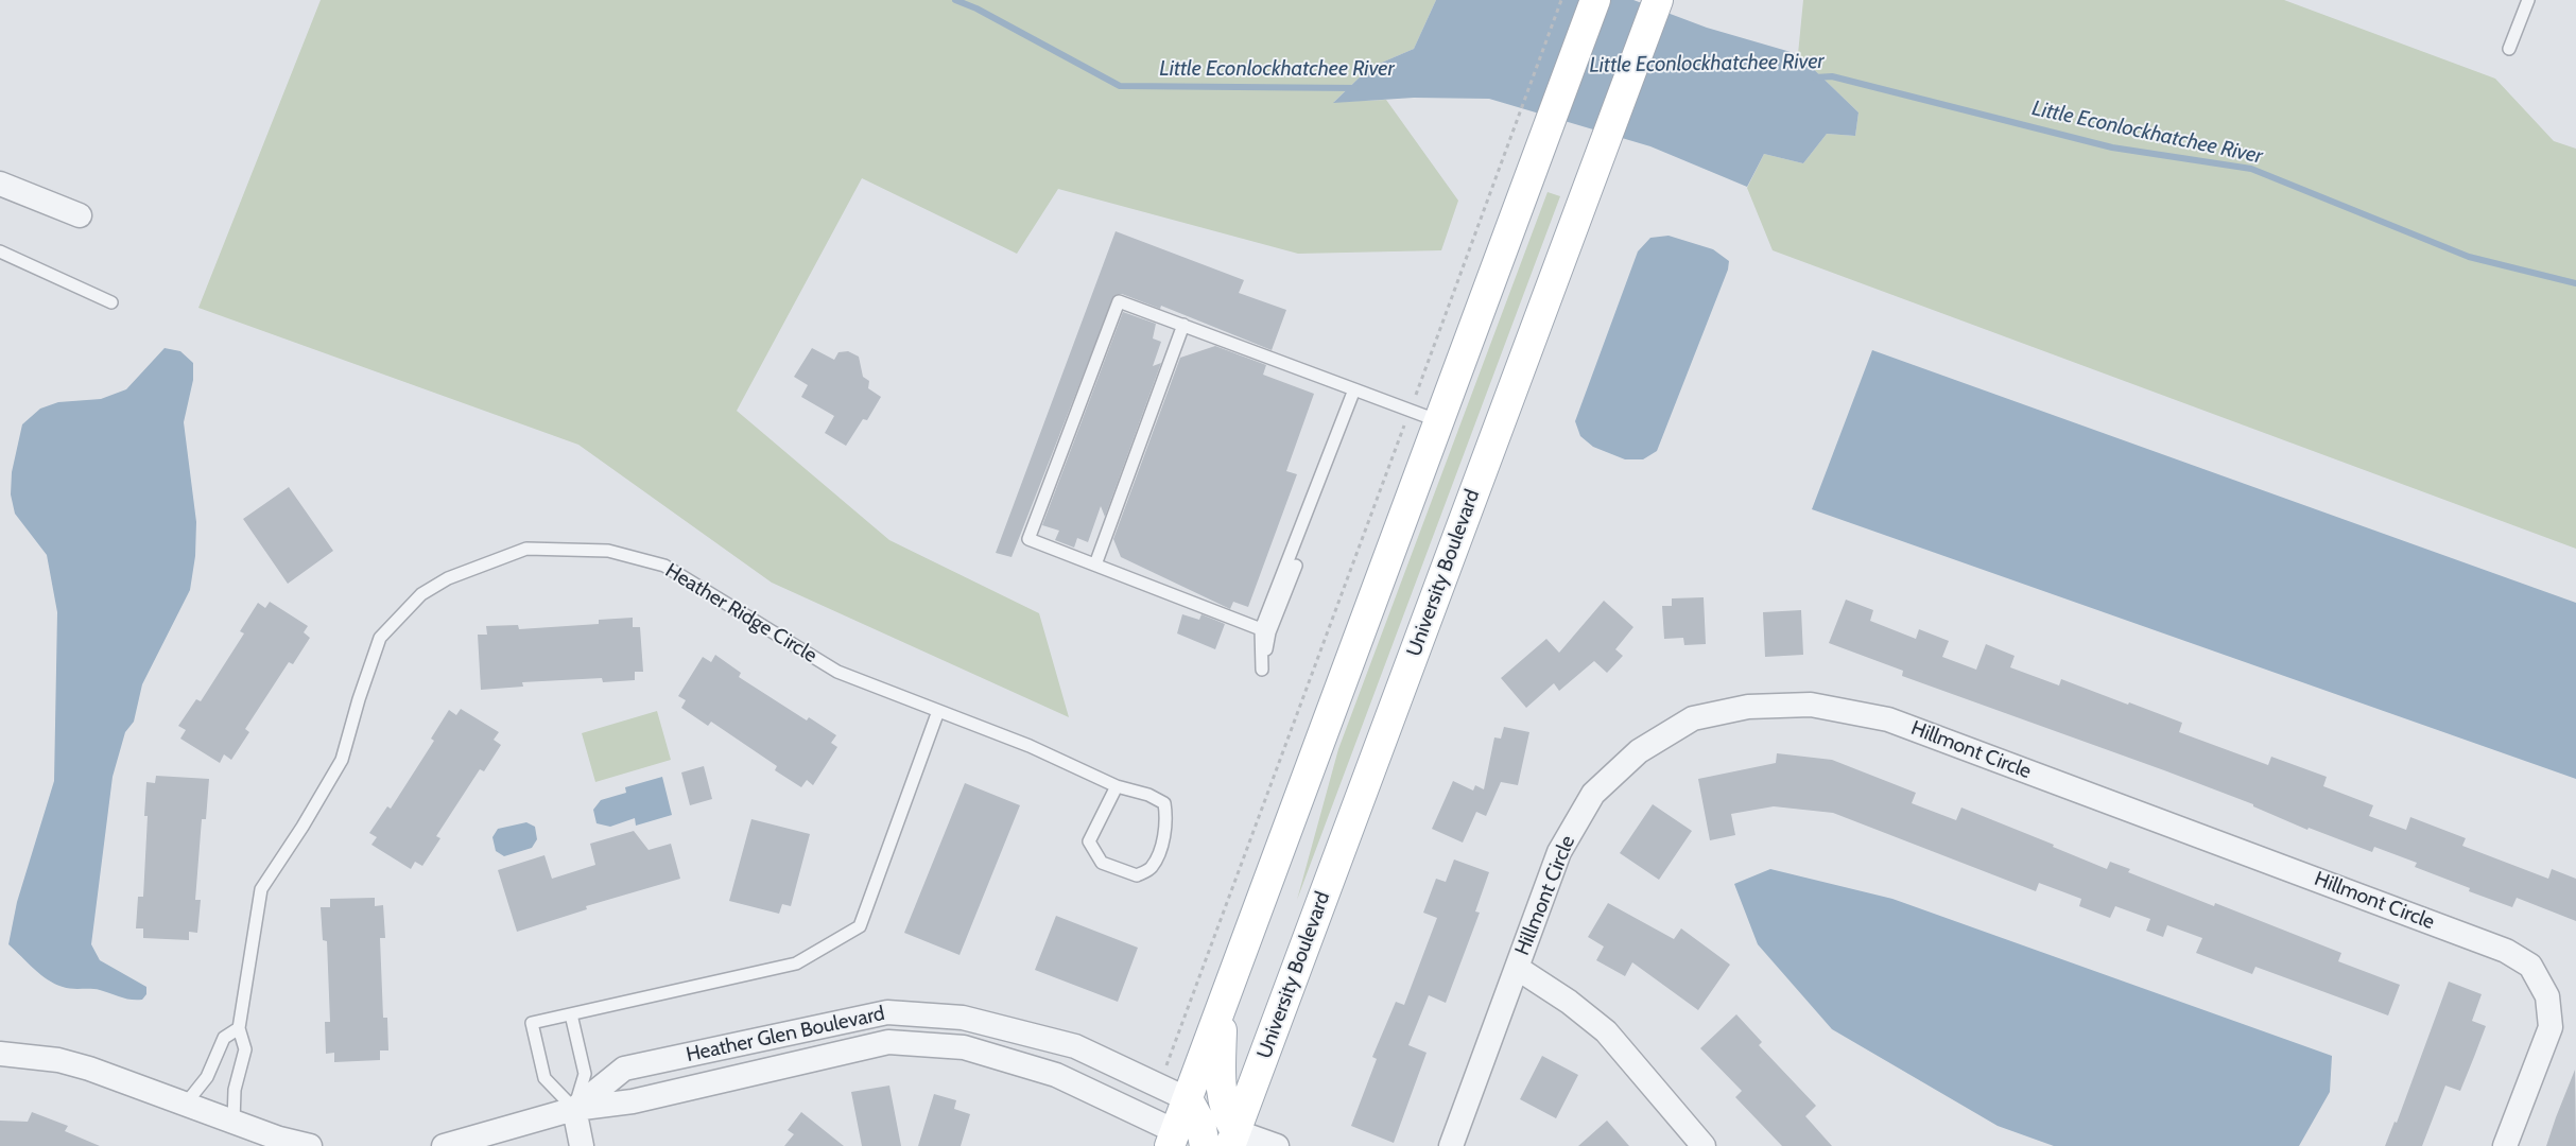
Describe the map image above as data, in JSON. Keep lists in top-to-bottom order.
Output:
{
  "streets": {
    "main road": ["University Boulevard"],
    "street": ["Hillmont Circle", "Heather Glen Boulevard"],
    "lane": ["Heather Ridge Circle"]
  },
  "water": ["Little Econlockhatchee River"]
}
